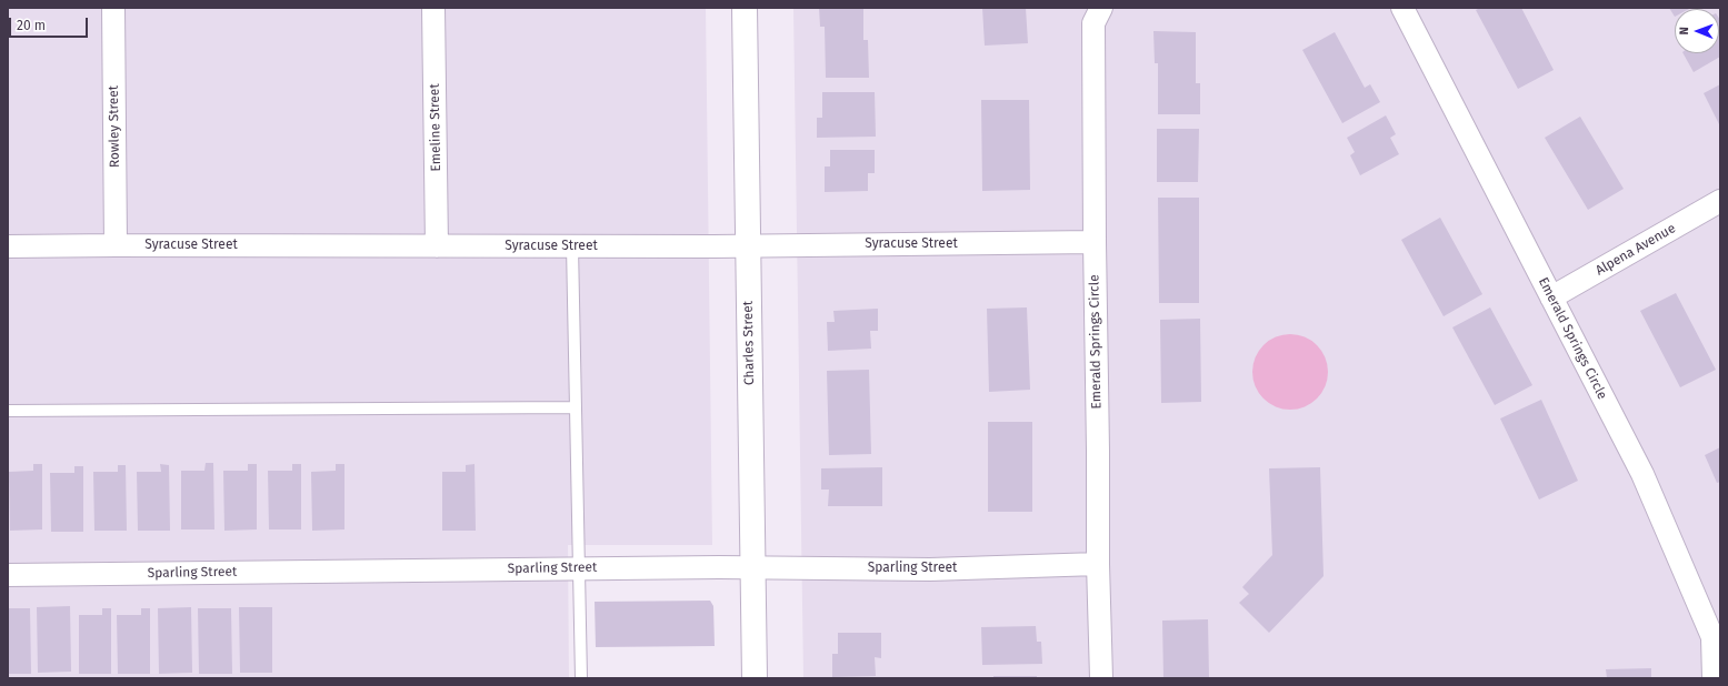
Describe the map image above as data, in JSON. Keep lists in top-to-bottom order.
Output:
{
  "streets": {
    "street": [
      "Rowley Street",
      "Emeline Street",
      "Syracuse Street",
      "Alpena Avenue",
      "Emerald Springs Circle",
      "Charles Street",
      "Sparling Street"
    ]
  },
  "crossings": [
    ["Rowley Street", "Syracuse Street"],
    ["Emeline Street", "Syracuse Street"],
    ["Syracuse Street", "Emerald Springs Circle"],
    ["Syracuse Street", "Charles Street"],
    ["Alpena Avenue", "Emerald Springs Circle"],
    ["Emerald Springs Circle", "Sparling Street"],
    ["Charles Street", "Sparling Street"]
  ],
  "scale_bar": "20 m",
  "north": "left"
}
